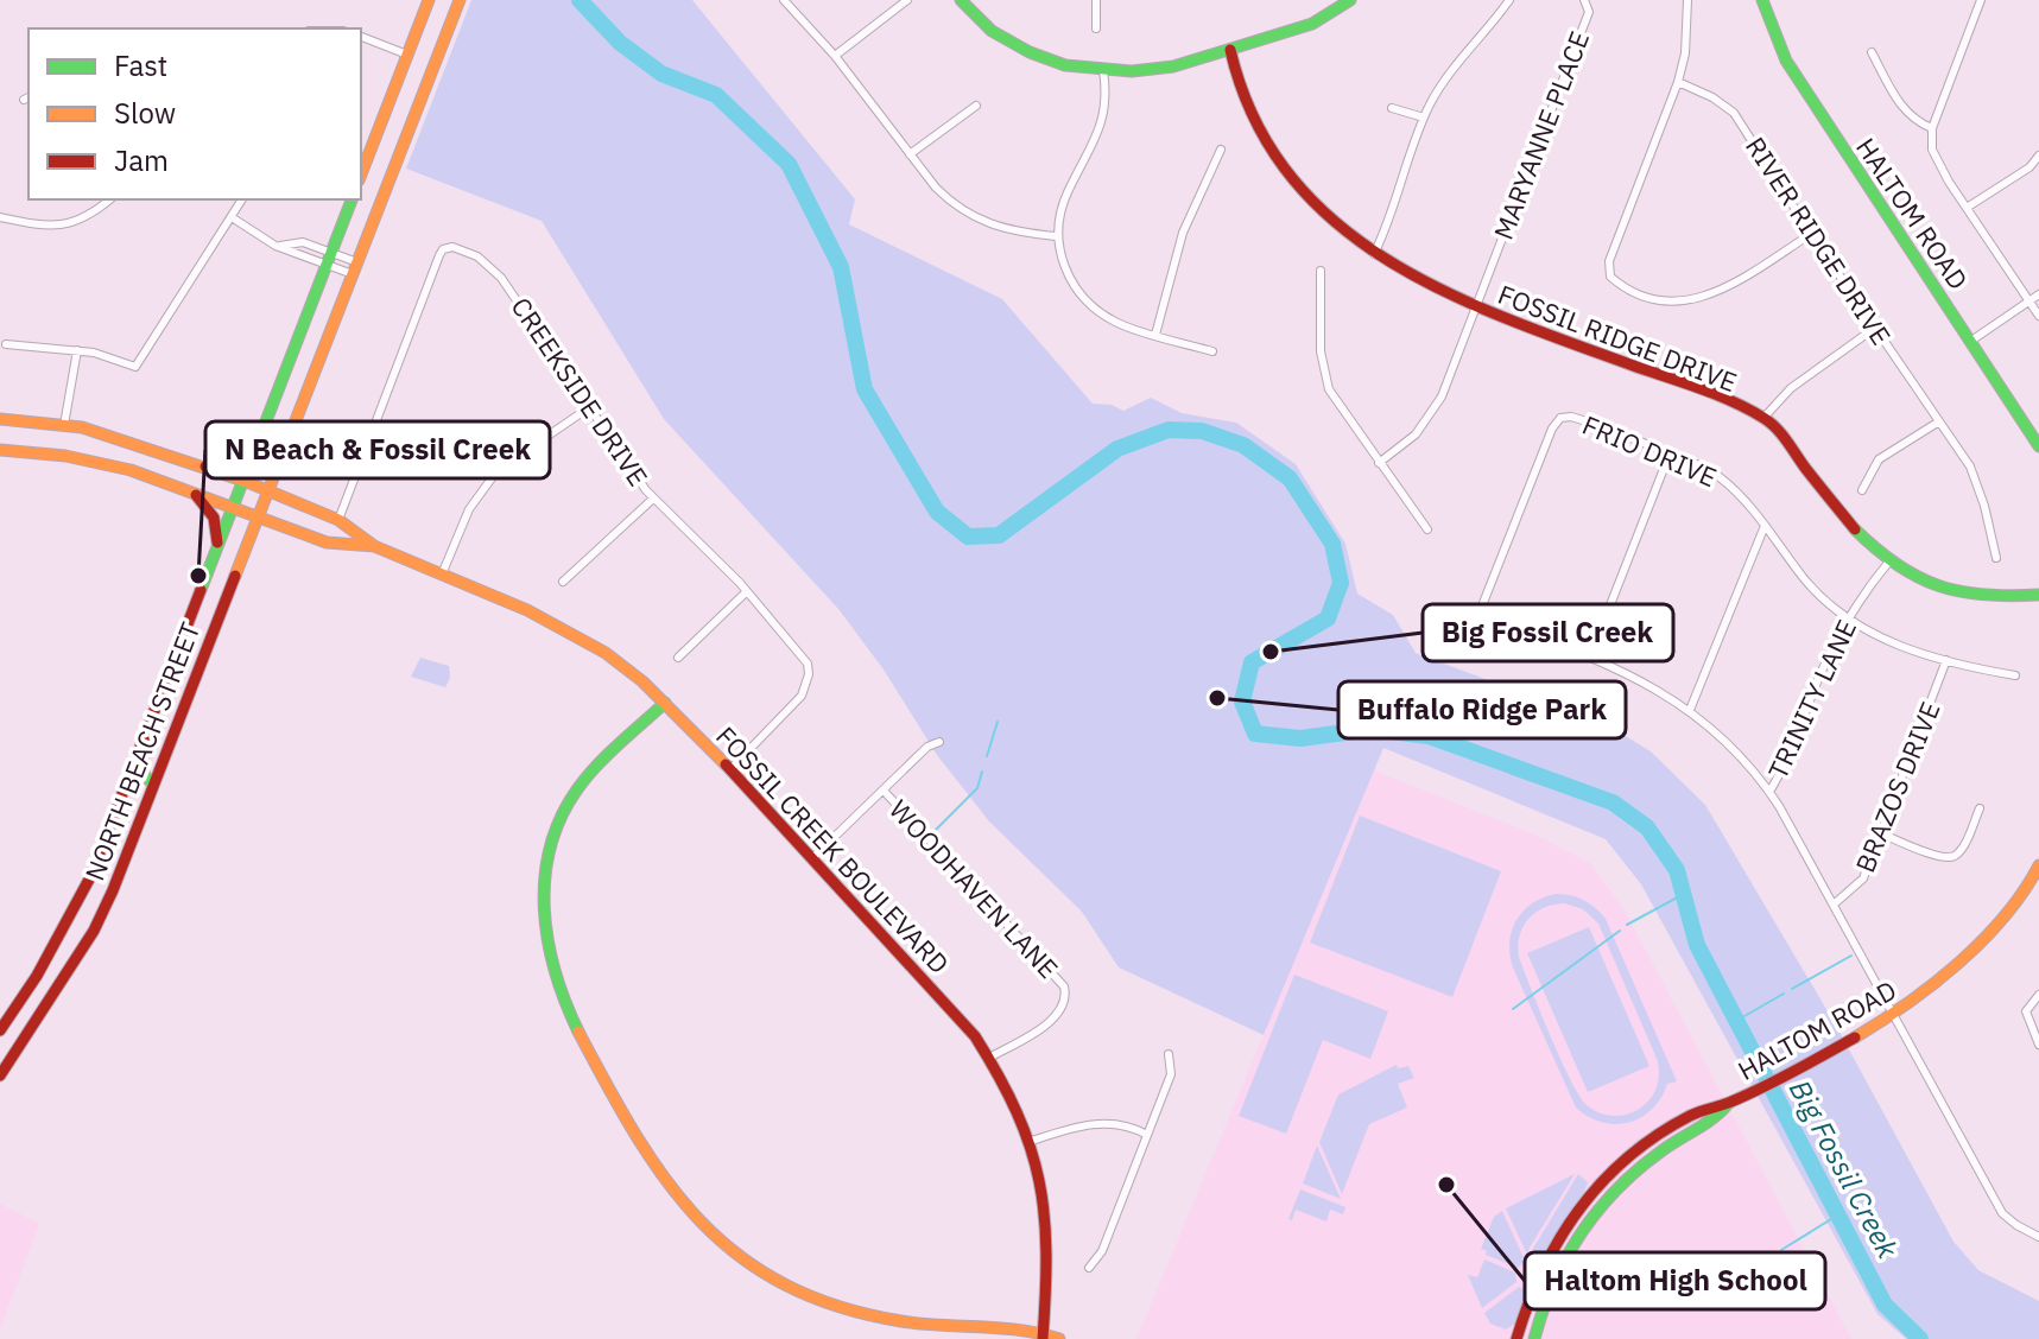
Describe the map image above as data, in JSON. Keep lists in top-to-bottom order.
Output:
{
  "streets": {
    "main road": [
      "HALTOM ROAD",
      "FOSSIL RIDGE DRIVE",
      "NORTH BEACH STREET",
      "FOSSIL CREEK BOULEVARD"
    ],
    "street": [
      "MARYANNE PLACE",
      "RIVER RIDGE DRIVE",
      "CREEKSIDE DRIVE",
      "FRIO DRIVE",
      "TRINITY LANE",
      "BRAZOS DRIVE",
      "WOODHAVEN LANE"
    ]
  },
  "crossings": [
    ["MARYANNE PLACE", "FOSSIL RIDGE DRIVE"],
    ["FOSSIL RIDGE DRIVE", "TRINITY LANE"],
    ["CREEKSIDE DRIVE", "FOSSIL CREEK BOULEVARD"],
    ["FRIO DRIVE", "TRINITY LANE"],
    ["FRIO DRIVE", "BRAZOS DRIVE"],
    ["NORTH BEACH STREET", "FOSSIL CREEK BOULEVARD"],
    ["FOSSIL CREEK BOULEVARD", "WOODHAVEN LANE"]
  ],
  "water": ["Big Fossil Creek"],
  "places": [
    "N Beach & Fossil Creek",
    "Big Fossil Creek",
    "Buffalo Ridge Park",
    "Haltom High School"
  ],
  "legend": ["Fast", "Slow", "Jam"]
}
